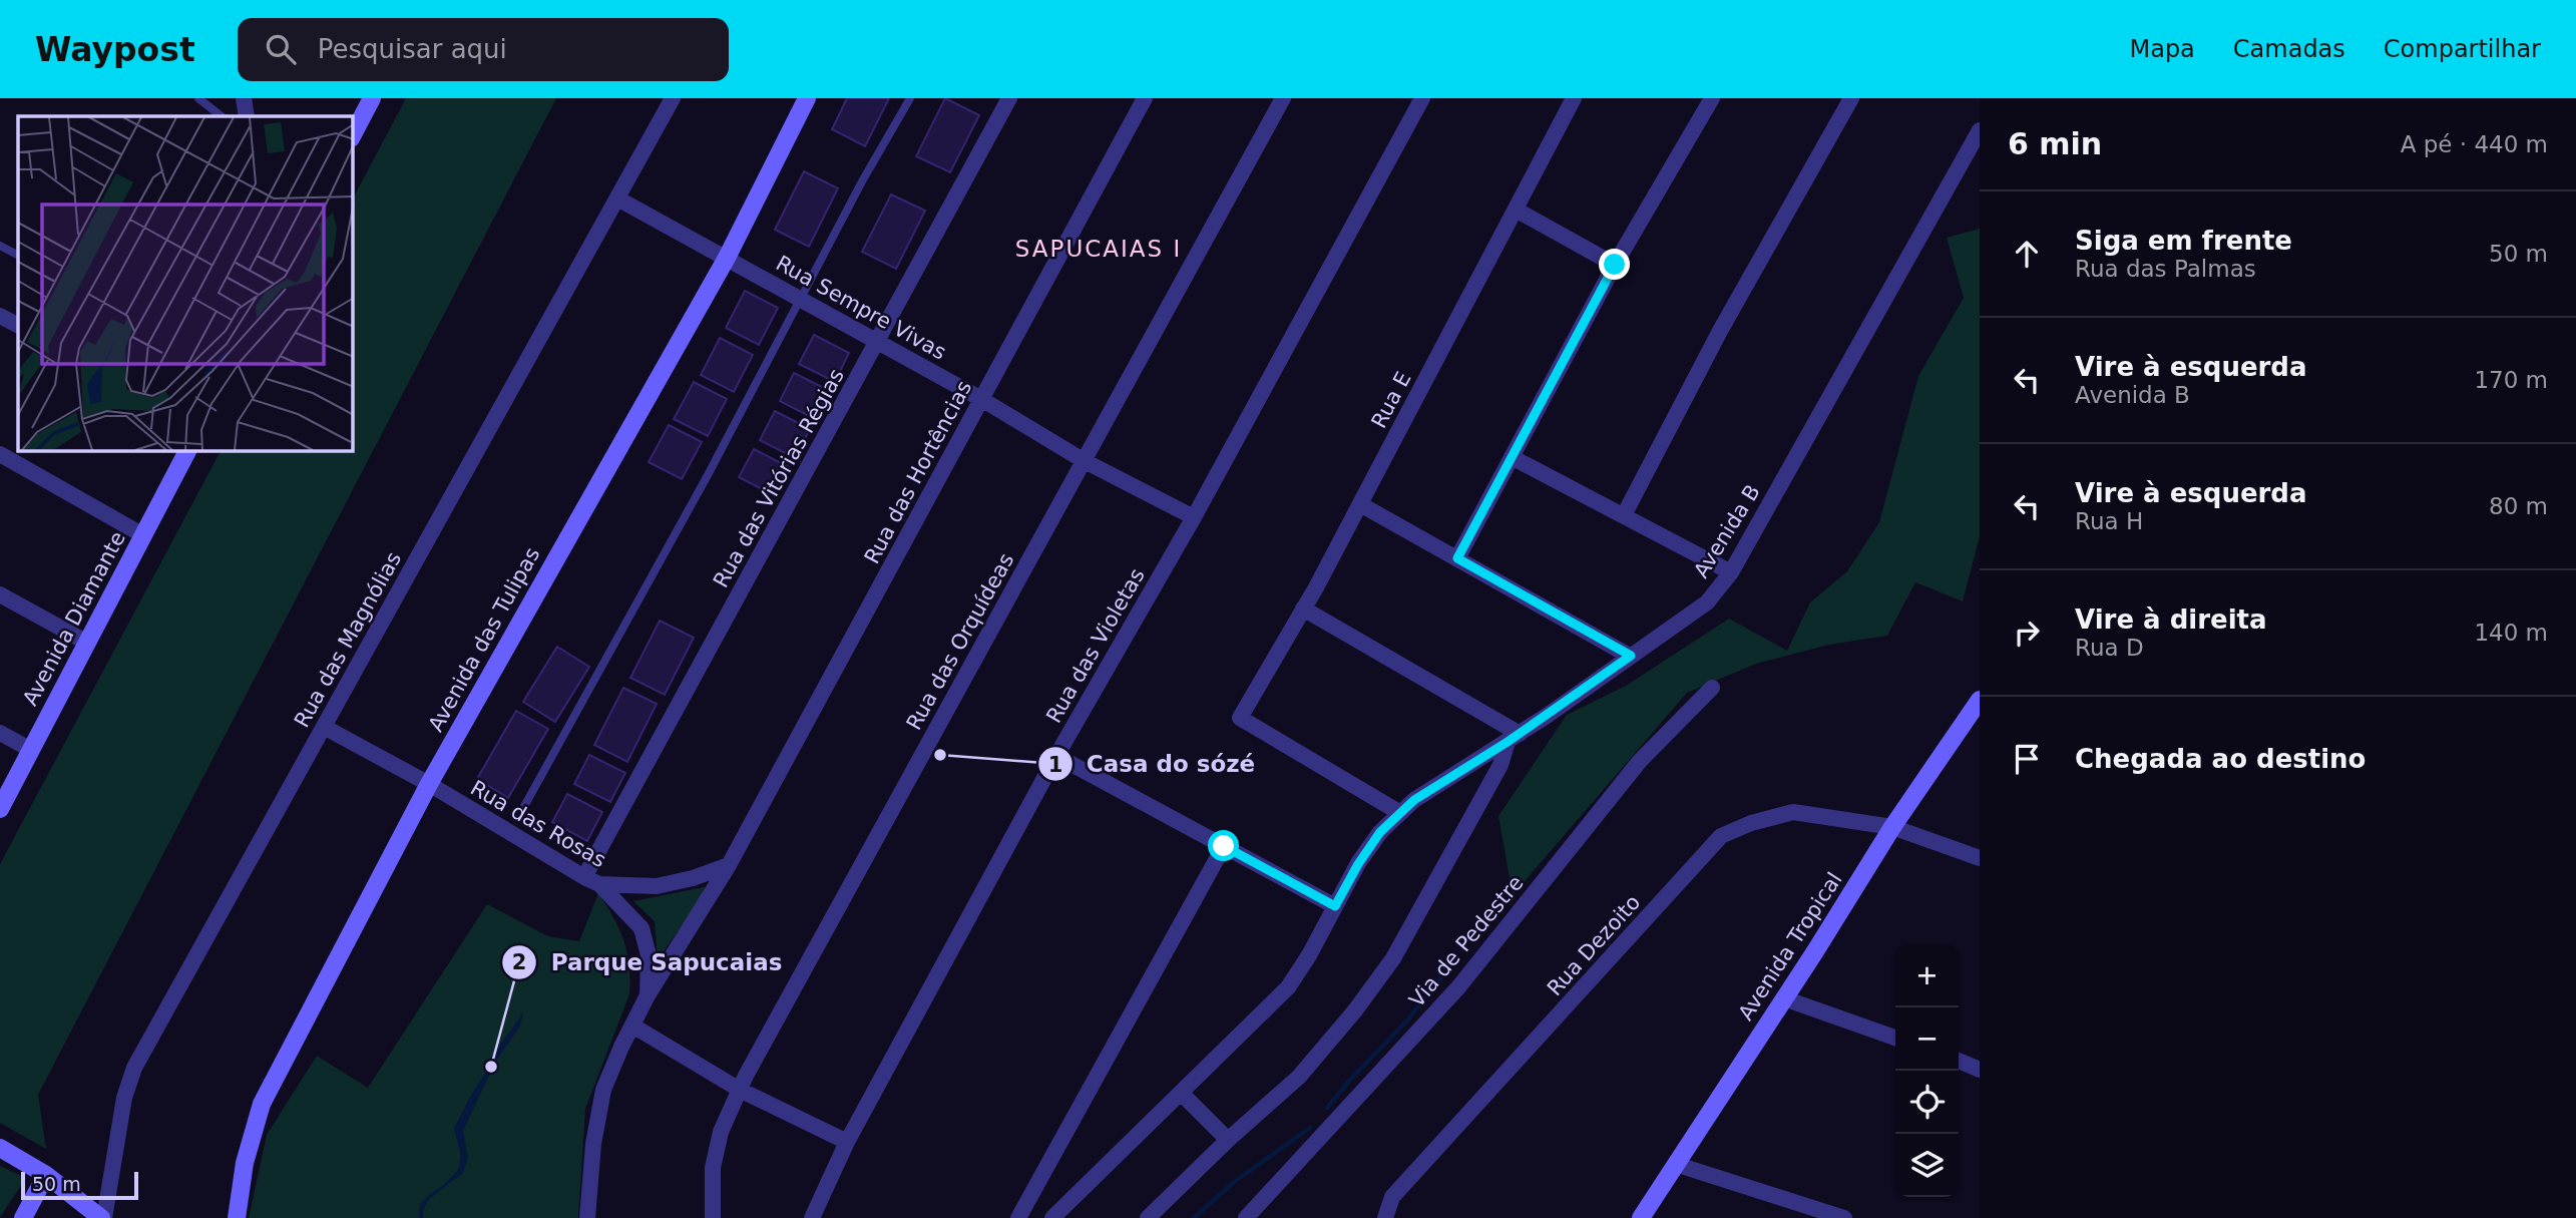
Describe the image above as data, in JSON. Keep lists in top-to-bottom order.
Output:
{
  "streets": {
    "street": [
      "Rua Sempre Vivas",
      "Rua E",
      "Rua das Hortências",
      "Rua das Vitórias Régias",
      "Avenida B",
      "Avenida Diamante",
      "Rua das Magnólias",
      "Avenida das Tulipas",
      "Rua das Orquídeas",
      "Rua das Violetas",
      "Rua das Rosas",
      "Via de Pedestre",
      "Rua Dezoito",
      "Avenida Tropical"
    ]
  },
  "crossings": [
    ["Rua Sempre Vivas", "Rua das Hortências"],
    ["Rua Sempre Vivas", "Rua das Vitórias Régias"],
    ["Rua Sempre Vivas", "Rua das Magnólias"],
    ["Rua Sempre Vivas", "Avenida das Tulipas"],
    ["Rua Sempre Vivas", "Rua das Orquídeas"],
    ["Rua Sempre Vivas", "Rua das Violetas"],
    ["Rua E", "Avenida B"],
    ["Rua das Hortências", "Rua das Rosas"],
    ["Rua das Vitórias Régias", "Rua das Rosas"],
    ["Rua das Magnólias", "Rua das Rosas"],
    ["Avenida das Tulipas", "Rua das Rosas"],
    ["Rua Dezoito", "Avenida Tropical"]
  ],
  "districts": ["SAPUCAIAS I"],
  "places": ["Casa do sózé", "Parque Sapucaias"],
  "scale_bar": "50 m",
  "page": {
    "header": "Waypost",
    "search": "Pesquisar aqui",
    "nav": ["Mapa", "Camadas", "Compartilhar"],
    "heading": ["6 min", "A pé · 440 m"],
    "list": [
      ["Siga em frente", "Rua das Palmas", "50 m"],
      ["Vire à esquerda", "Avenida B", "170 m"],
      ["Vire à esquerda", "Rua H", "80 m"],
      ["Vire à direita", "Rua D", "140 m"],
      "Chegada ao destino"
    ],
    "map_buttons": ["+", "−"],
    "scale": "50 m"
  }
}
